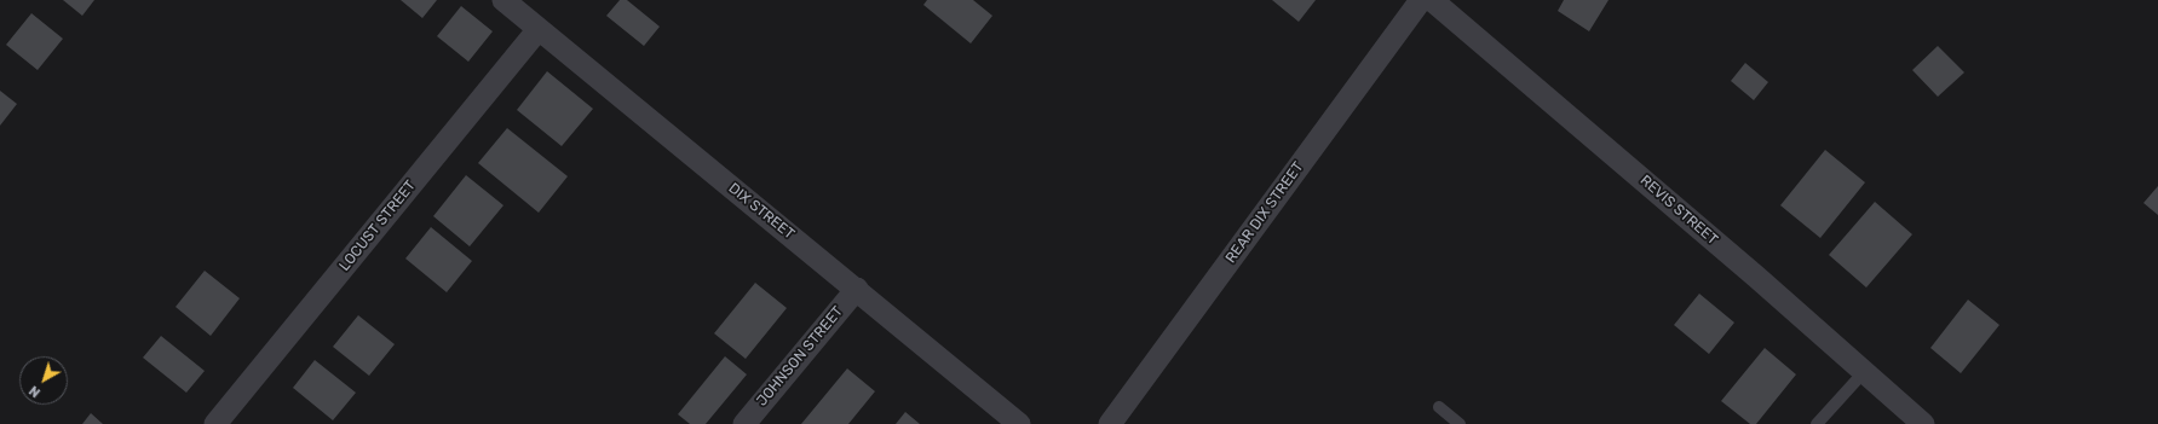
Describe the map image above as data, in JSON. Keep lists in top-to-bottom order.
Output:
{
  "streets": {
    "street": [
      "REVIS STREET",
      "DIX STREET",
      "REAR DIX STREET",
      "LOCUST STREET",
      "JOHNSON STREET"
    ]
  },
  "crossings": [
    ["DIX STREET", "LOCUST STREET"],
    ["DIX STREET", "JOHNSON STREET"]
  ],
  "north": "bottom left"
}
